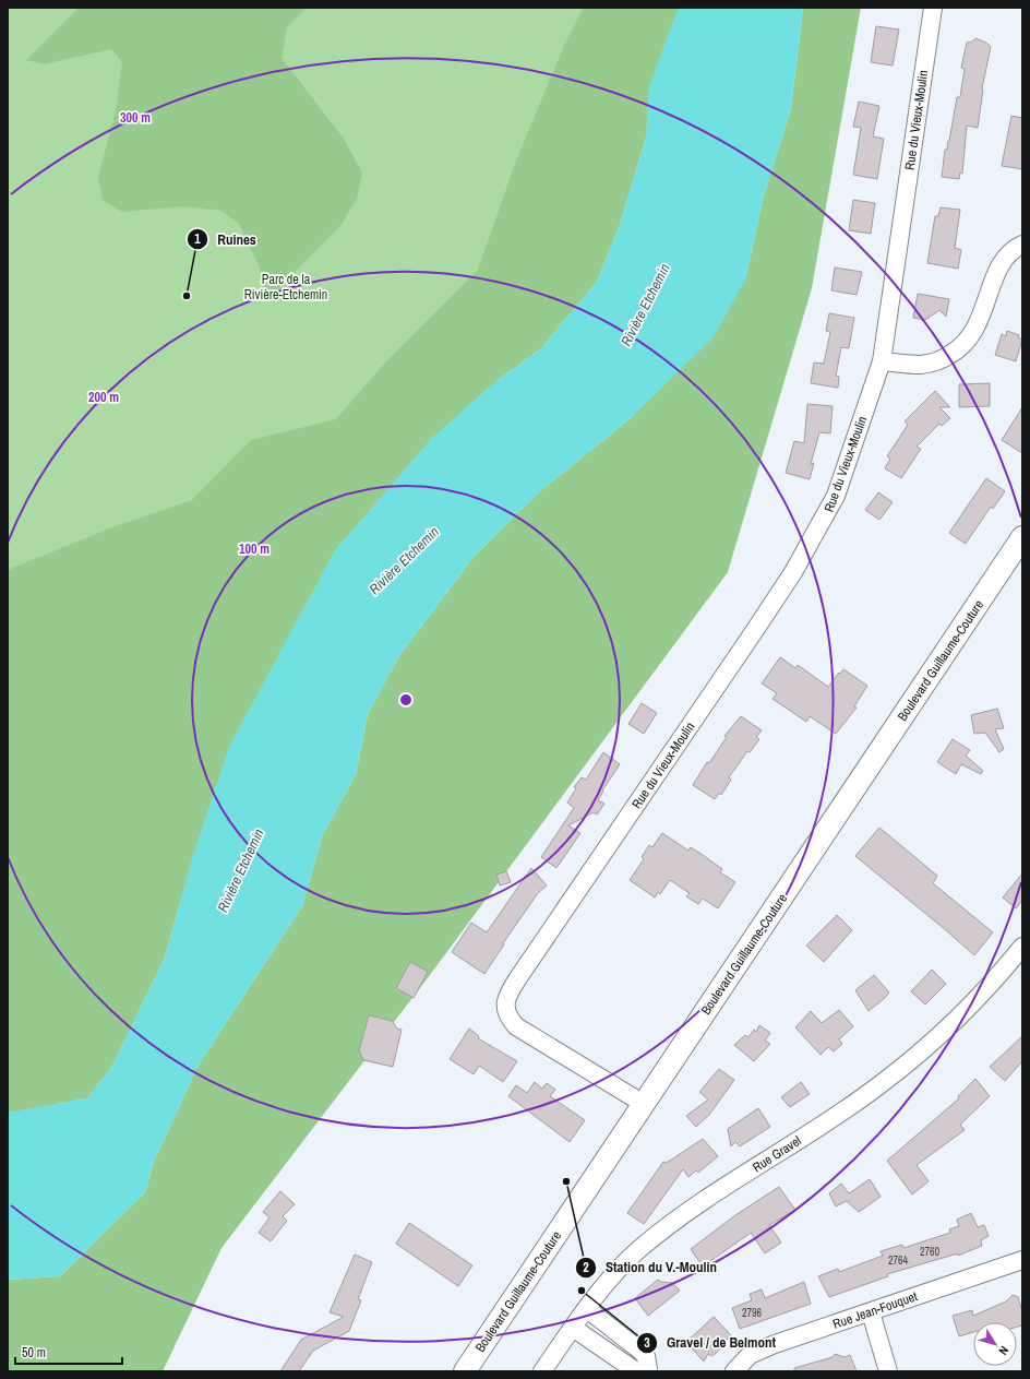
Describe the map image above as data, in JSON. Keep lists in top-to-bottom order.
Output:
{
  "streets": {
    "main road": ["Boulevard Guillaume-Couture"],
    "street": ["Rue du Vieux-Moulin", "Rue Gravel", "Rue Jean-Fouquet"]
  },
  "crossings": [
    ["Rue du Vieux-Moulin", "Boulevard Guillaume-Couture"]
  ],
  "water": ["Rivière Etchemin"],
  "parks": ["Parc de la Rivière-Etchemin"],
  "places": ["Ruines", "Station du V.-Moulin", "Gravel / de Belmont"],
  "house_numbers": ["2760", "2764", "2796"],
  "scale_bar": "50 m",
  "north": "bottom right",
  "rings": ["300 m", "200 m", "100 m"]
}
